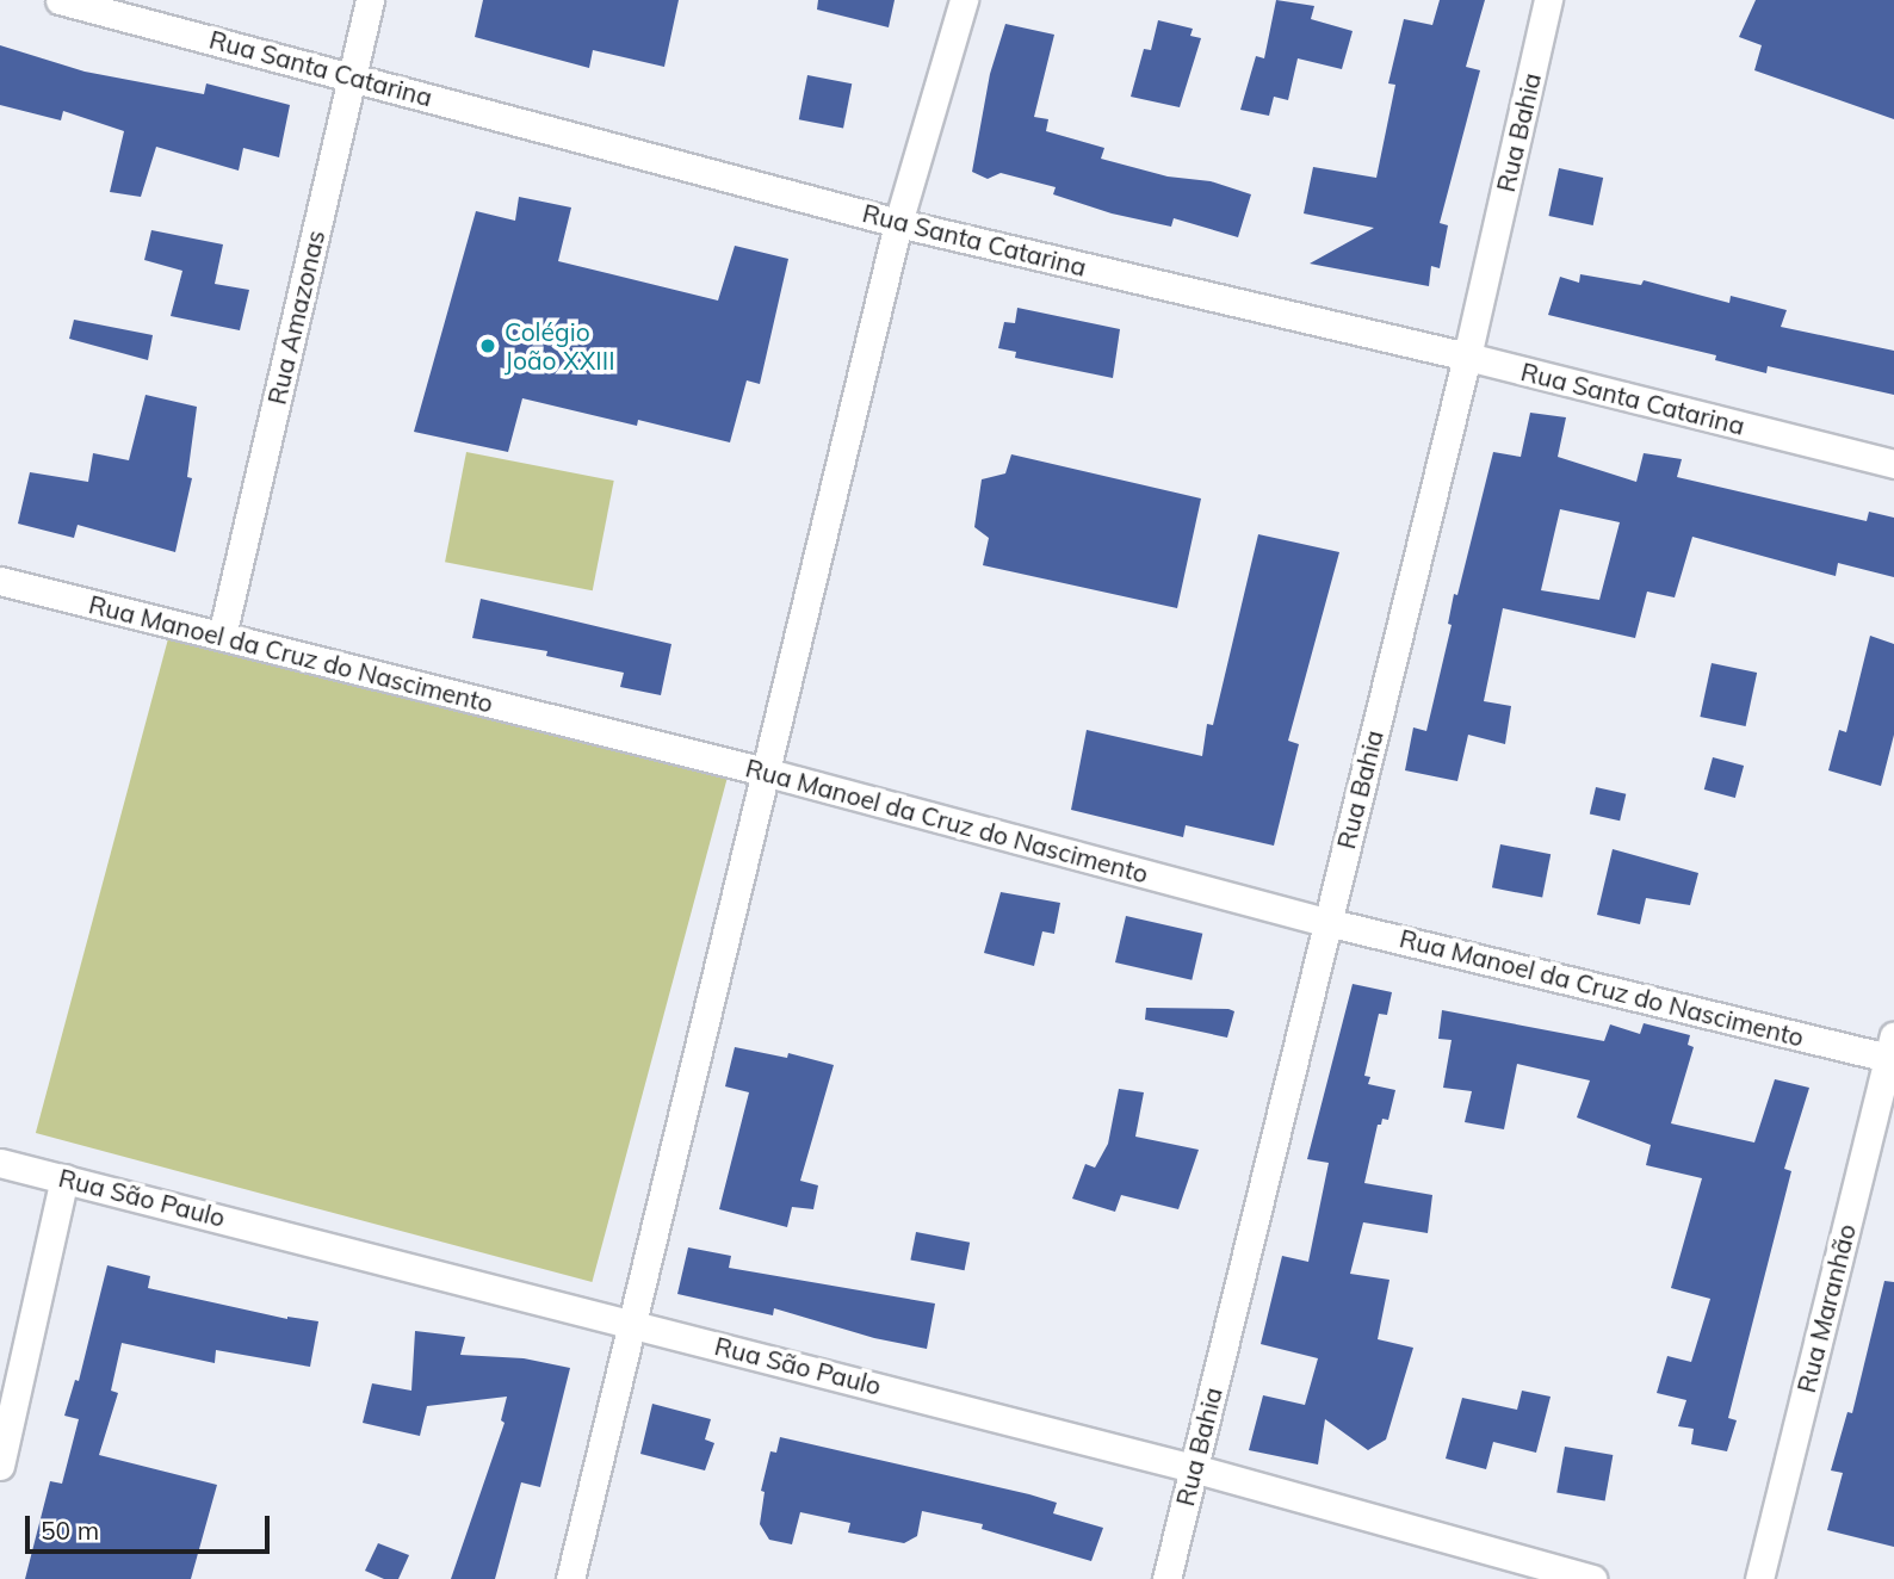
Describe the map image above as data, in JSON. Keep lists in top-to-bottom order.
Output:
{
  "streets": {
    "street": [
      "Rua Santa Catarina",
      "Rua Bahia",
      "Rua Amazonas",
      "Rua Manoel da Cruz do Nascimento",
      "Rua São Paulo",
      "Rua Maranhão"
    ]
  },
  "crossings": [
    ["Rua Santa Catarina", "Rua Bahia"],
    ["Rua Santa Catarina", "Rua Amazonas"],
    ["Rua Bahia", "Rua Manoel da Cruz do Nascimento"],
    ["Rua Bahia", "Rua São Paulo"],
    ["Rua Amazonas", "Rua Manoel da Cruz do Nascimento"],
    ["Rua Manoel da Cruz do Nascimento", "Rua Maranhão"]
  ],
  "places": ["Colégio João XXIII"],
  "scale_bar": "50 m"
}
